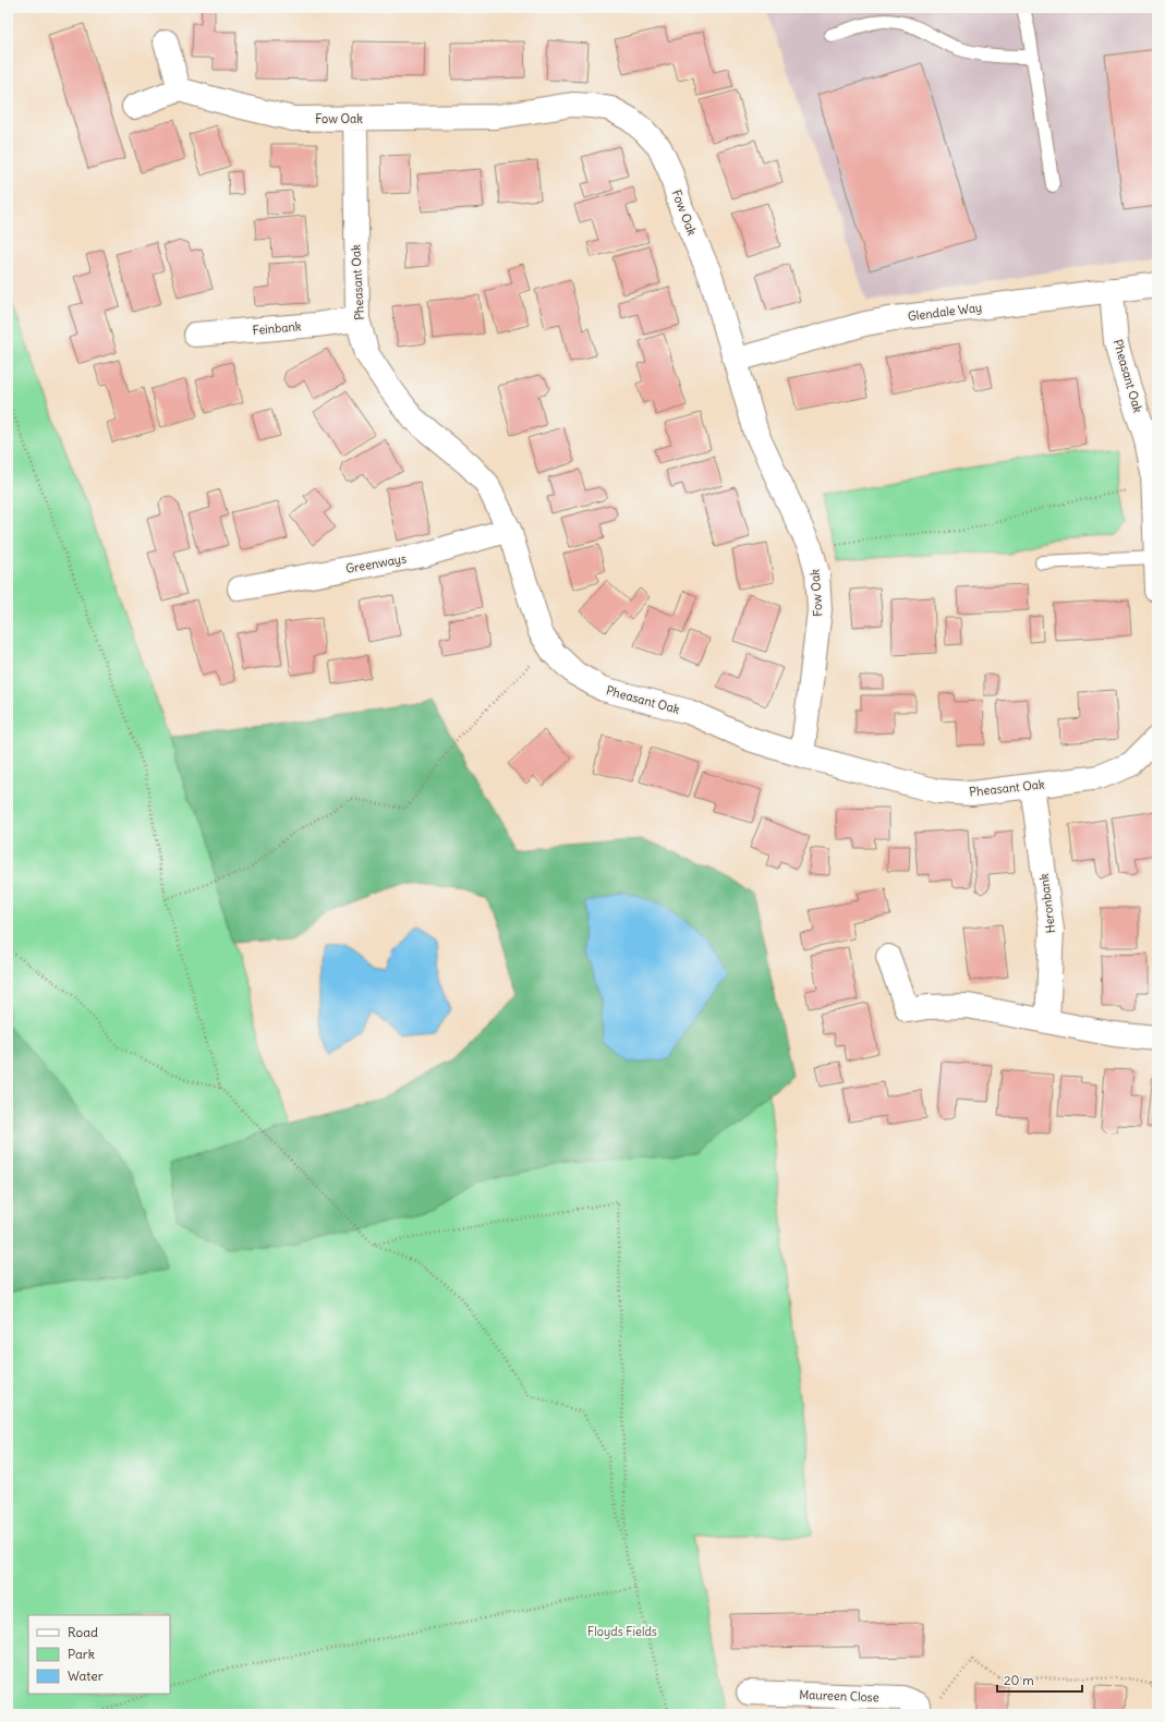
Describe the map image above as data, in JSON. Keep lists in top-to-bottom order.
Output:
{
  "streets": {
    "street": [
      "Fow Oak",
      "Pheasant Oak",
      "Glendale Way",
      "Feinbank",
      "Greenways",
      "Heronbank",
      "Maureen Close"
    ]
  },
  "crossings": [
    ["Fow Oak", "Pheasant Oak"],
    ["Fow Oak", "Glendale Way"],
    ["Pheasant Oak", "Glendale Way"],
    ["Pheasant Oak", "Feinbank"],
    ["Pheasant Oak", "Greenways"],
    ["Pheasant Oak", "Heronbank"]
  ],
  "parks": ["Floyds Fields"],
  "legend": ["Road", "Park", "Water"],
  "scale_bar": "20 m"
}
